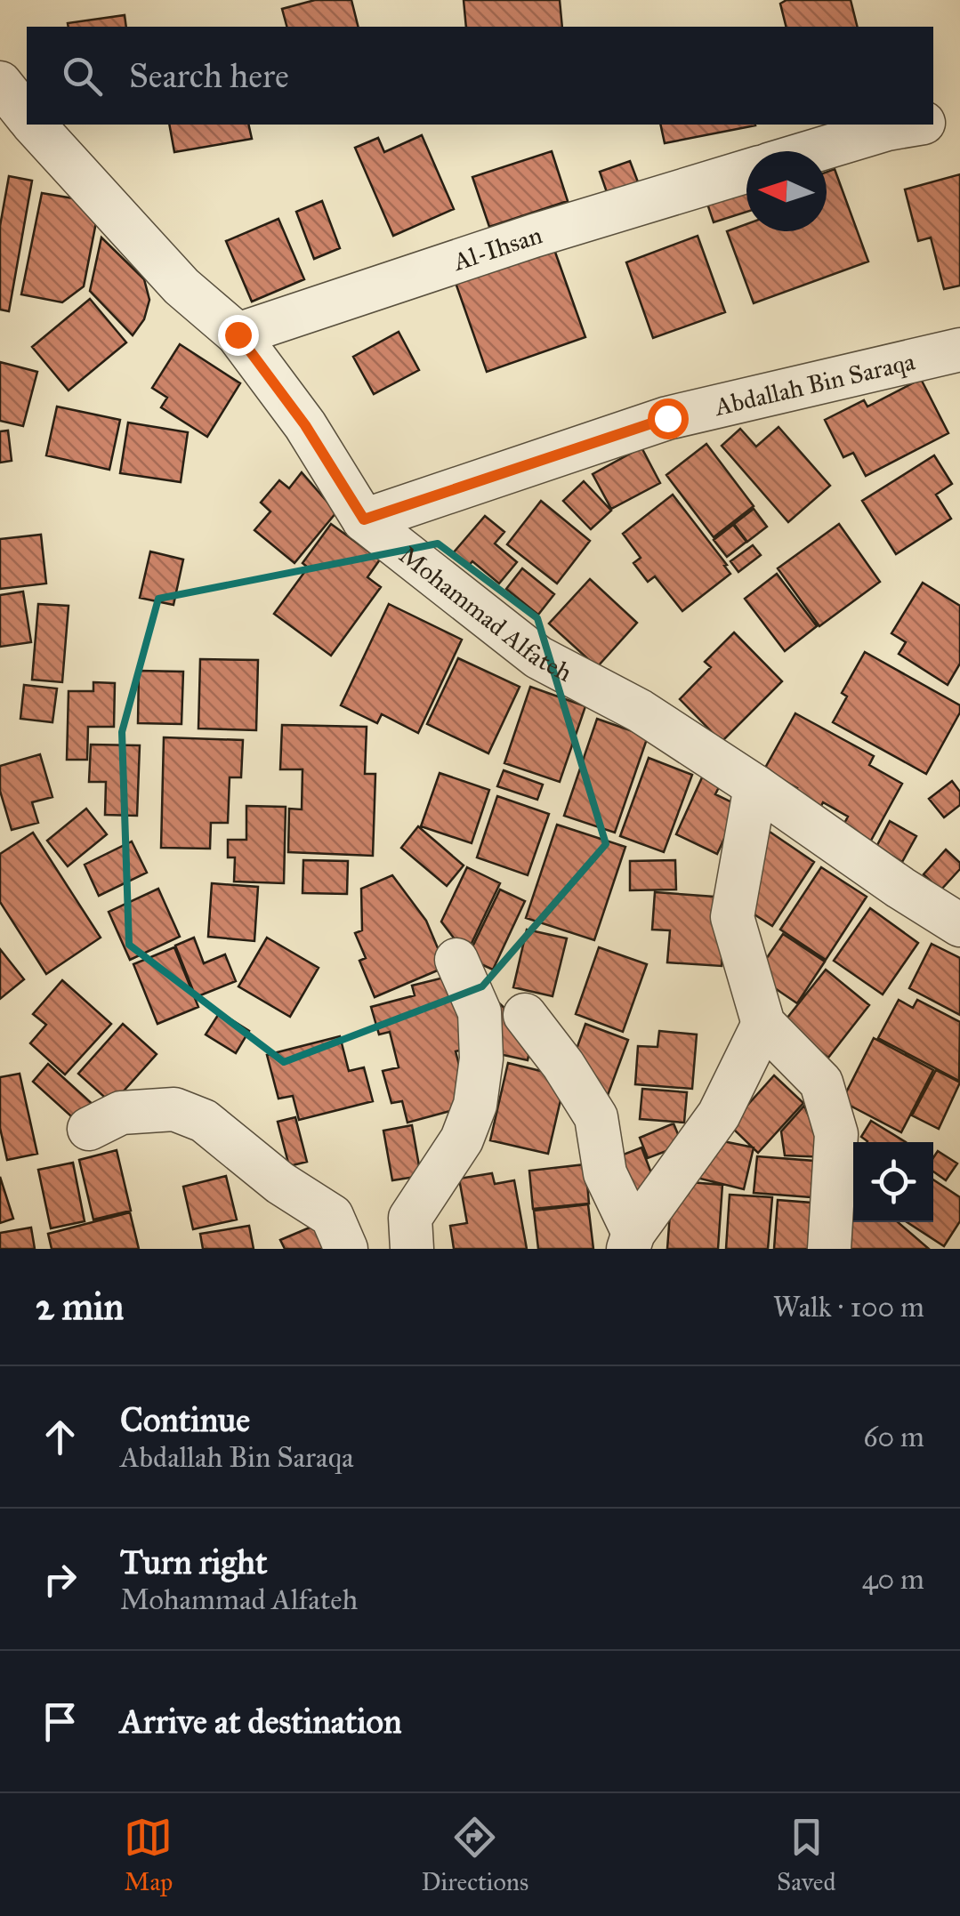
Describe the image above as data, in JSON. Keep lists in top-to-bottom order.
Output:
{
  "streets": {
    "street": ["Al-Ihsan", "Abdallah Bin Saraqa", "Mohammad Alfateh"]
  },
  "crossings": [
    ["Al-Ihsan", "Mohammad Alfateh"],
    ["Abdallah Bin Saraqa", "Mohammad Alfateh"]
  ],
  "north": "left",
  "page": {
    "search": "Search here",
    "heading": ["2 min", "Walk · 100 m"],
    "list": [
      ["Continue", "Abdallah Bin Saraqa", "60 m"],
      ["Turn right", "Mohammad Alfateh", "40 m"],
      "Arrive at destination"
    ],
    "nav": ["Map", "Directions", "Saved"]
  }
}
